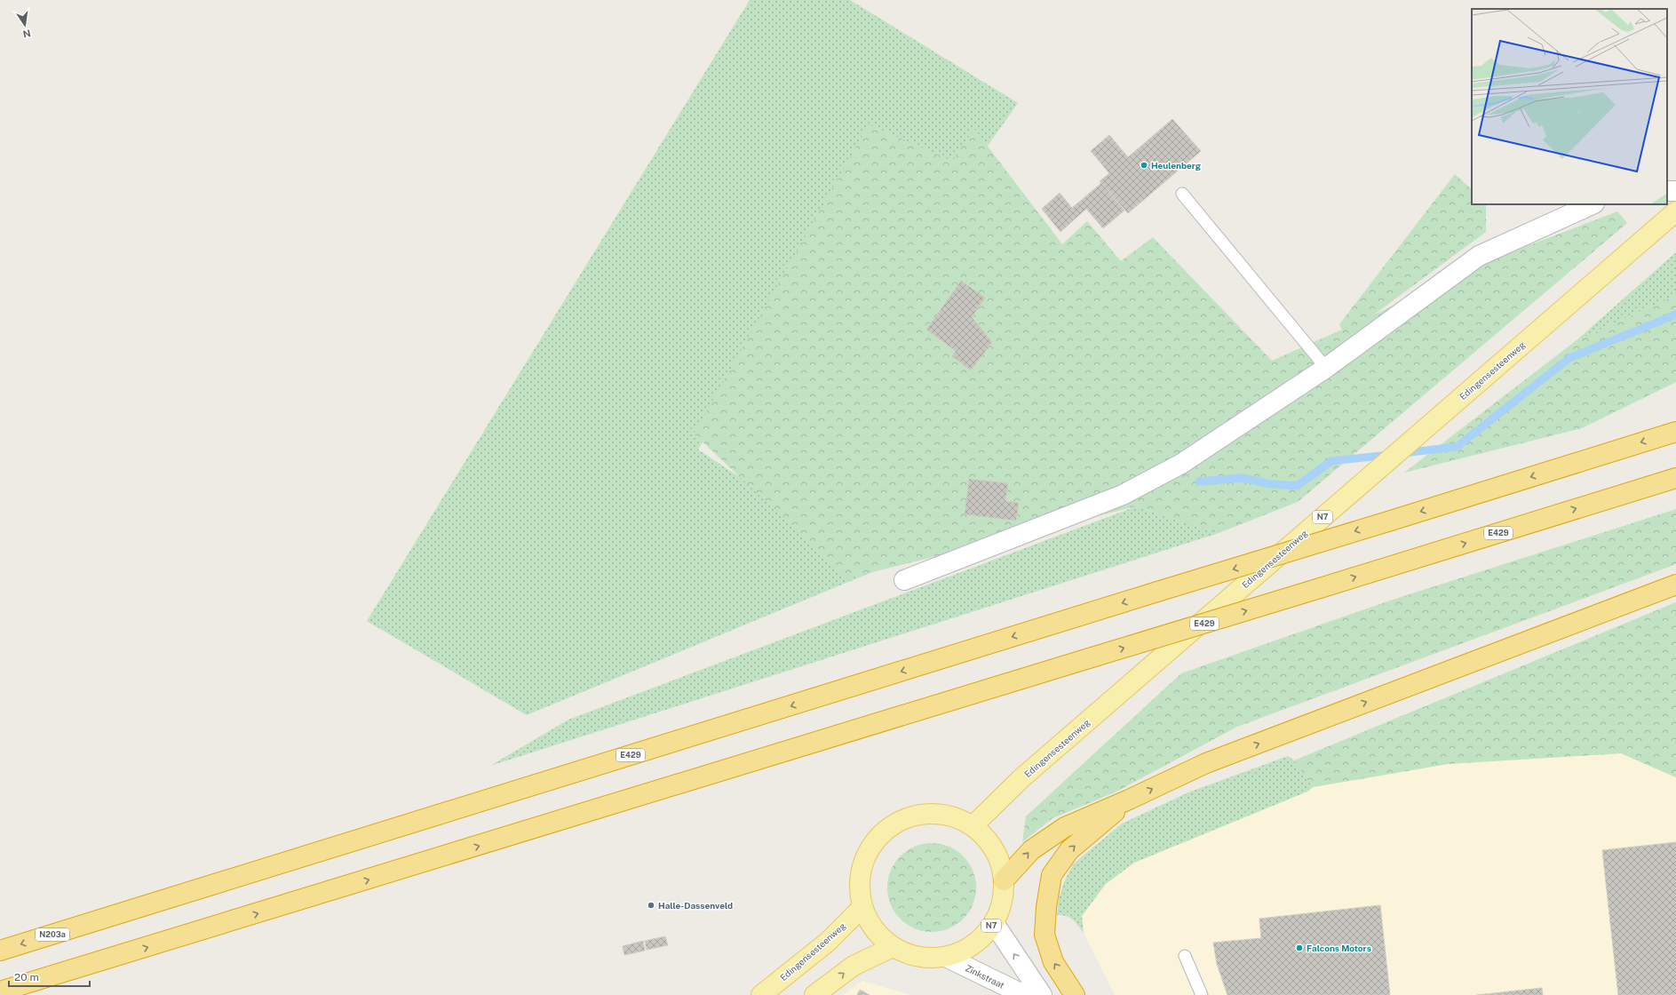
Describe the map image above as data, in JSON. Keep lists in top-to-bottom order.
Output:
{
  "streets": {
    "highway": ["E429", "N203a"],
    "main road": ["Edingensesteenweg", "N7"],
    "street": ["Zinkstraat"]
  },
  "crossings": [
    ["Edingensesteenweg", "N7"],
    ["N7", "Zinkstraat"],
    ["E429", "N203a"]
  ],
  "places": ["Heulenberg", "Halle-Dassenveld", "Falcons Motors"],
  "scale_bar": "20 m",
  "north": "bottom"
}
